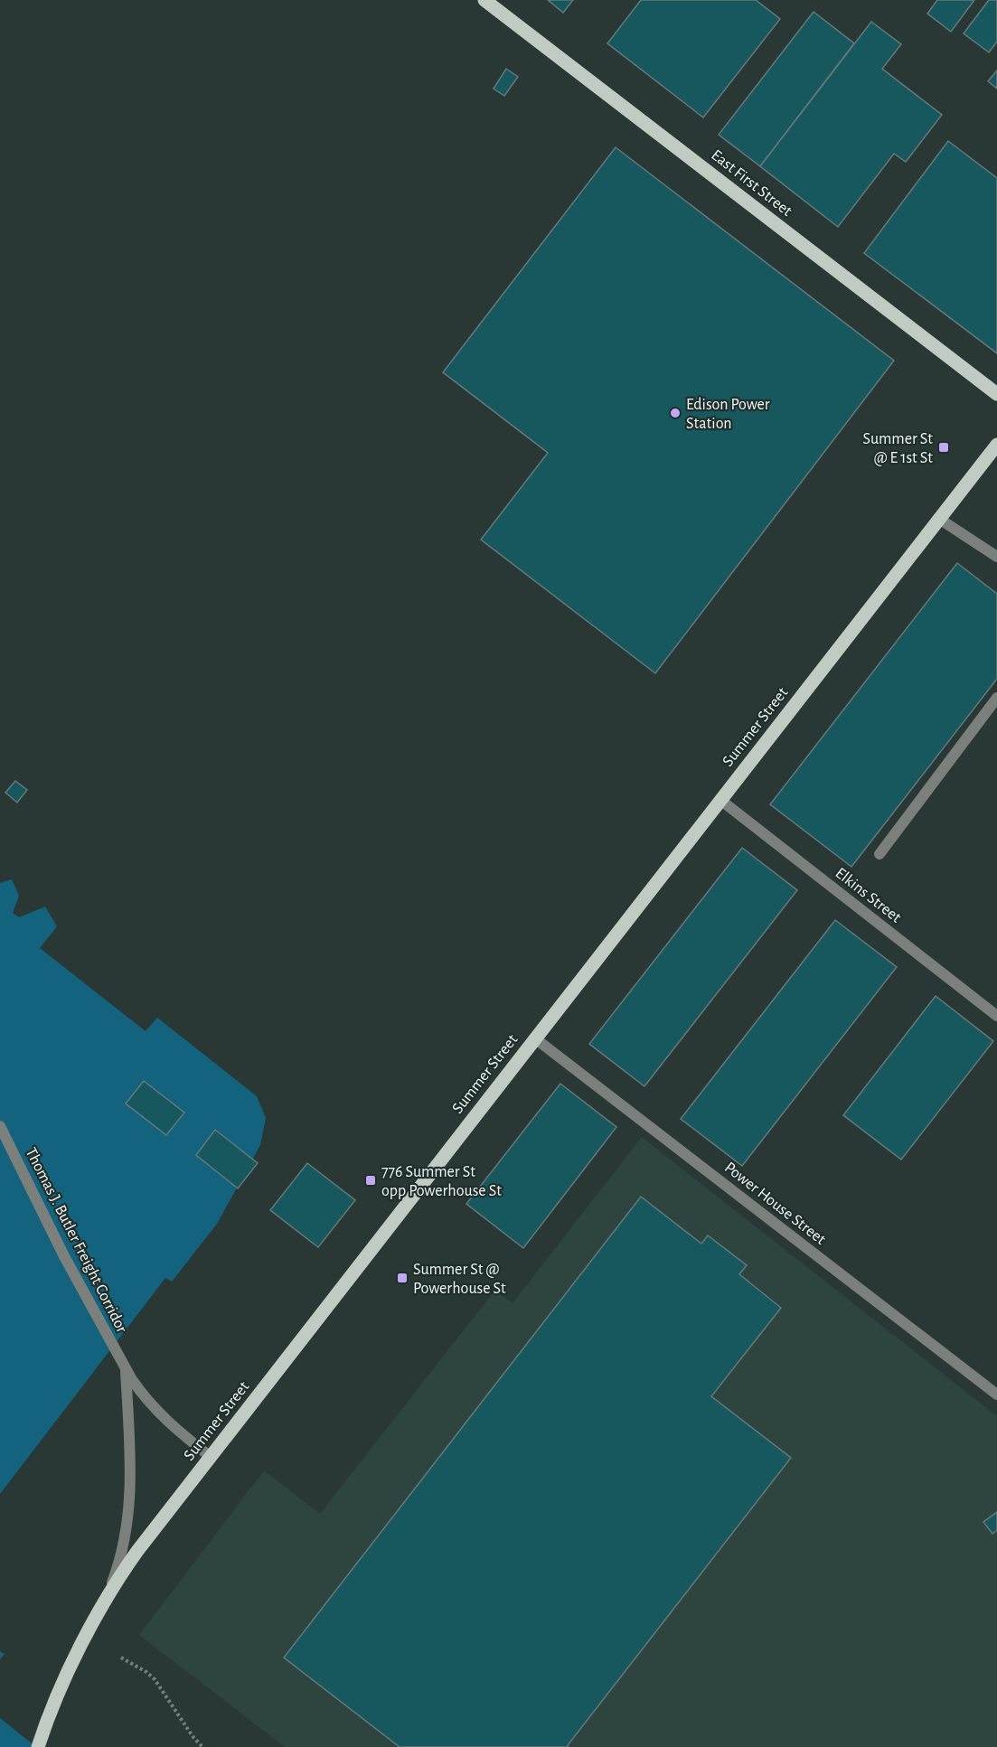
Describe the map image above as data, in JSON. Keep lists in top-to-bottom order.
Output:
{
  "streets": {
    "main road": ["East First Street", "Summer Street"],
    "street": ["Elkins Street", "Power House Street", "Thomas J. Butler Freight Corridor"]
  },
  "crossings": [
    ["Summer Street", "Elkins Street"],
    ["Summer Street", "Power House Street"],
    ["Summer Street", "Thomas J. Butler Freight Corridor"]
  ],
  "places": {
    "other": ["Edison Power Station"],
    "transit": ["Summer St @ E 1st St", "776 Summer St opp Powerhouse St", "Summer St @ Powerhouse St"]
  }
}
